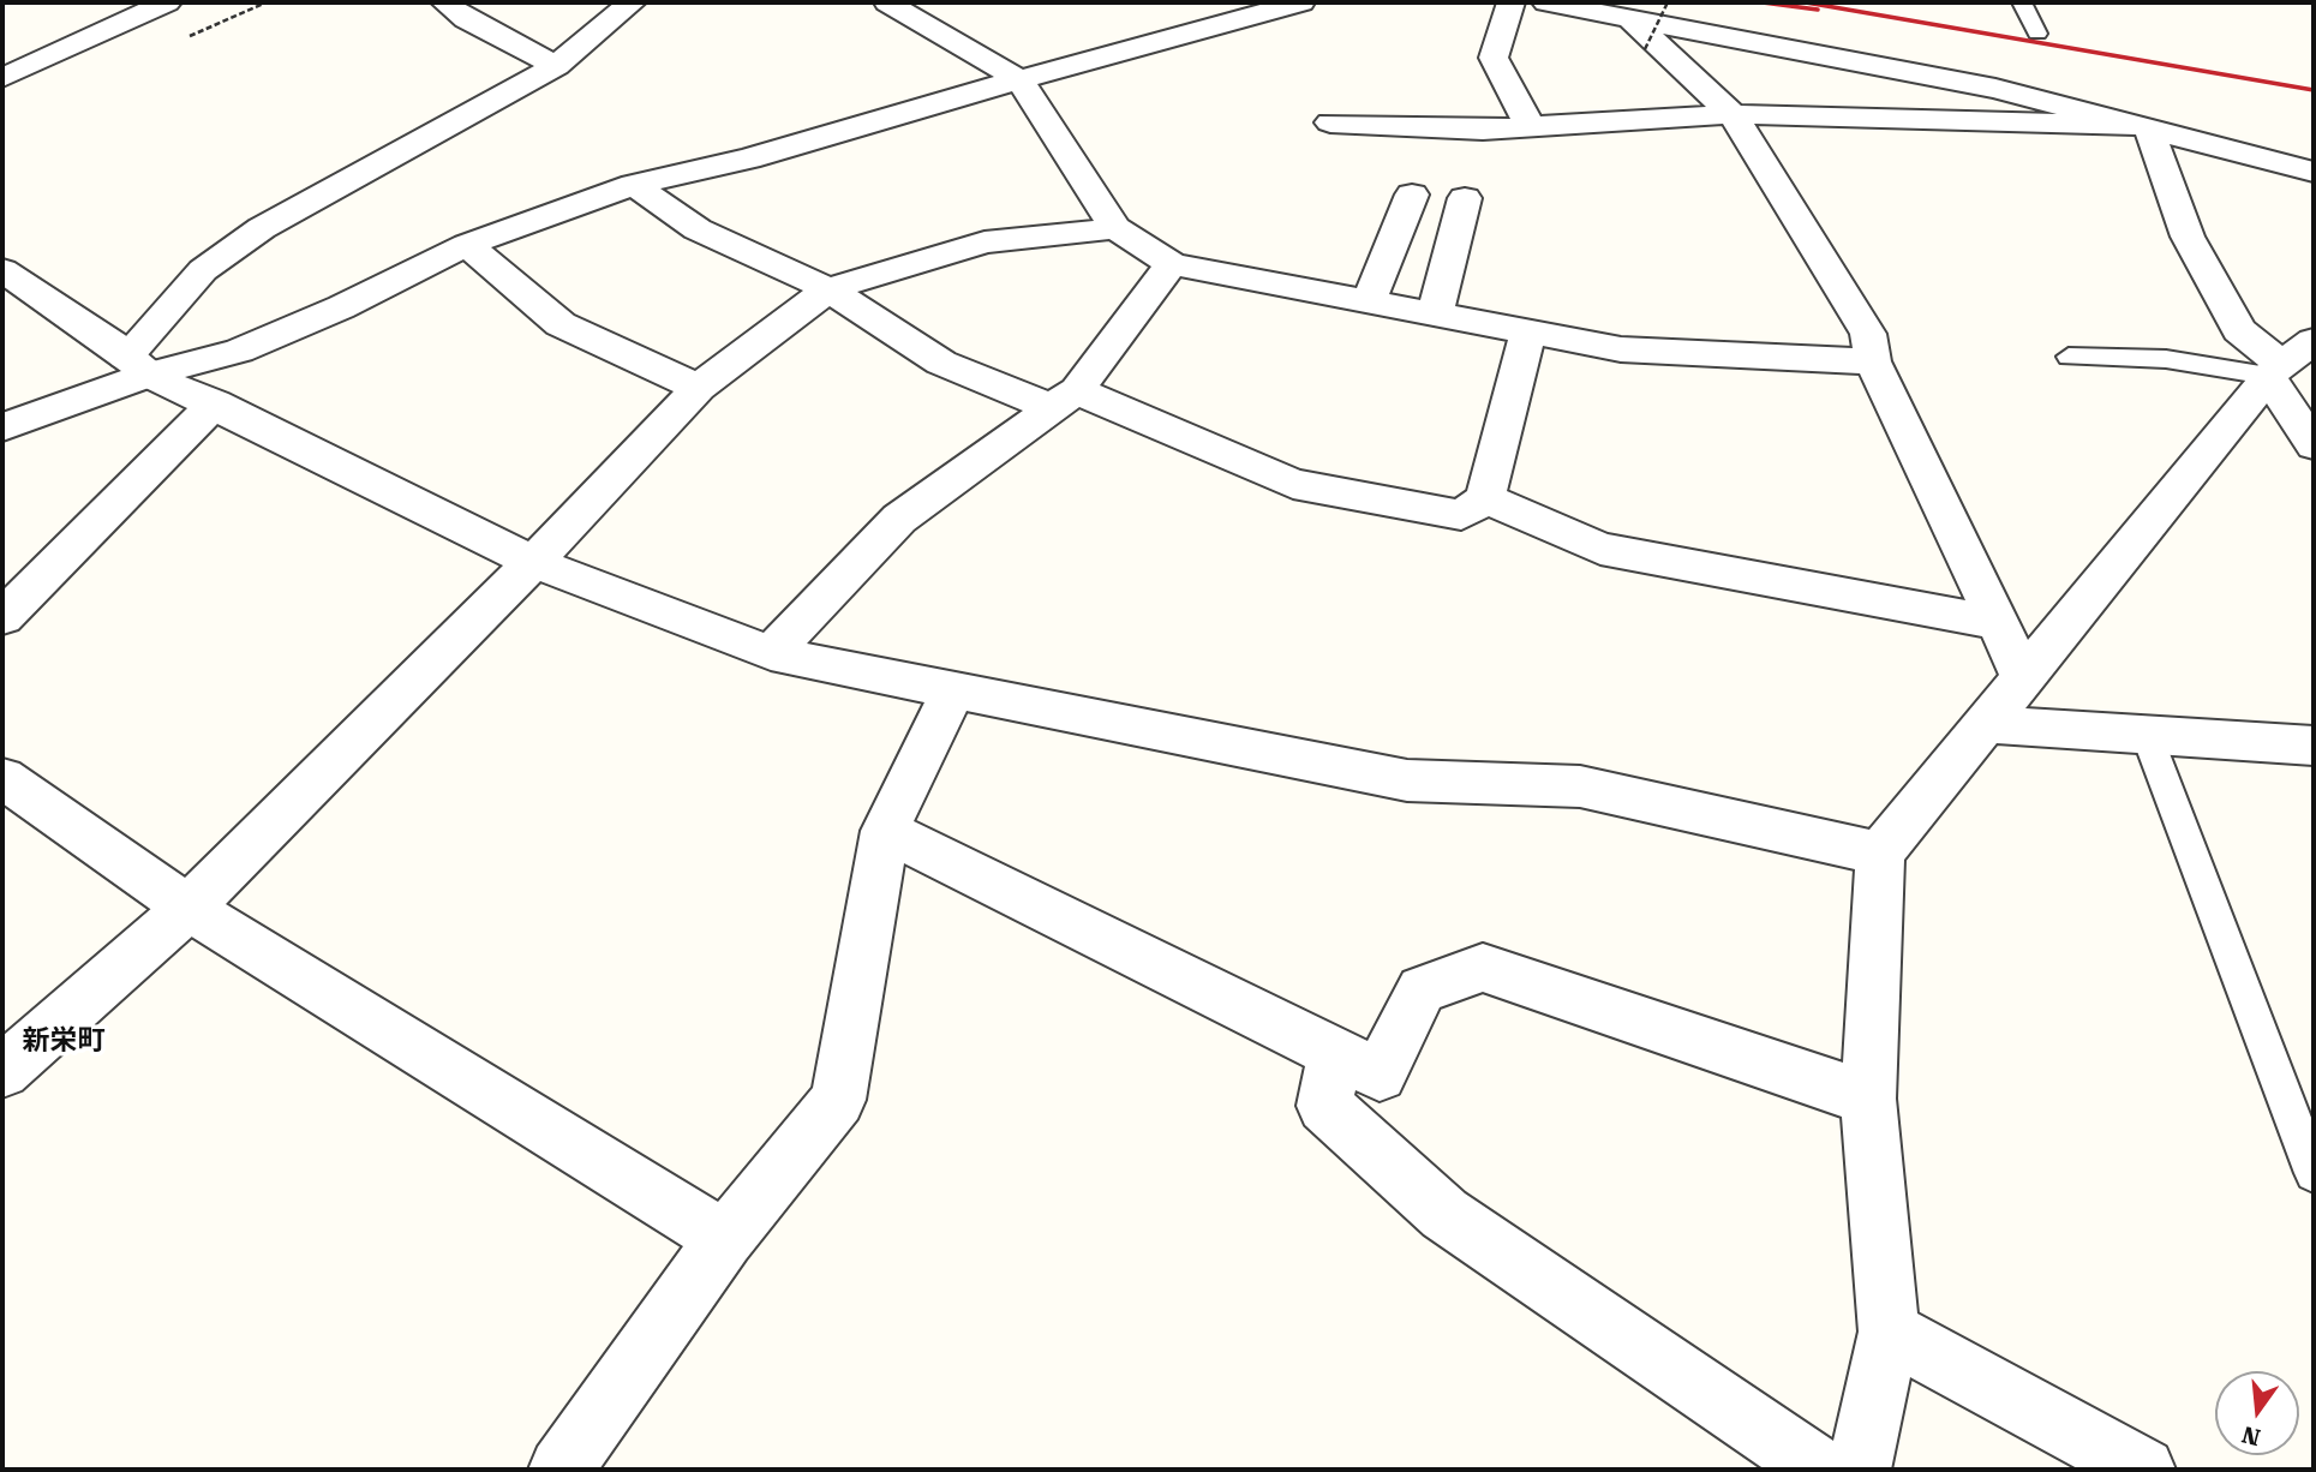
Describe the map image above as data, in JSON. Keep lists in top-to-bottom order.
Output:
{
  "districts": ["新栄町"],
  "north": "bottom"
}
